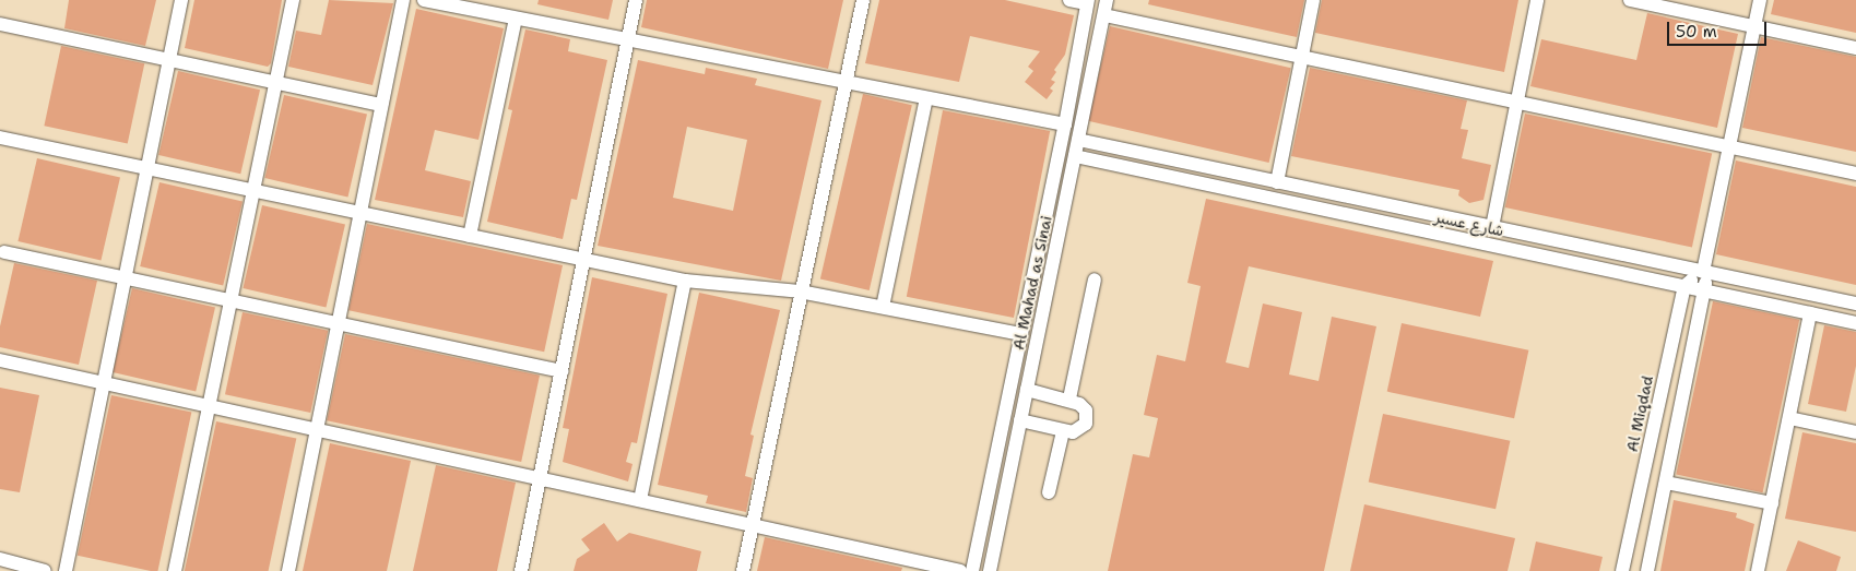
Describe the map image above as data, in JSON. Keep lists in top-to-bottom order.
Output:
{
  "streets": {
    "street": ["شارع عسير", "Al Mahad as Sinai", "Al Miqdad"]
  },
  "crossings": [
    ["شارع عسير", "Al Mahad as Sinai"],
    ["شارع عسير", "Al Miqdad"]
  ],
  "scale_bar": "50 m"
}
